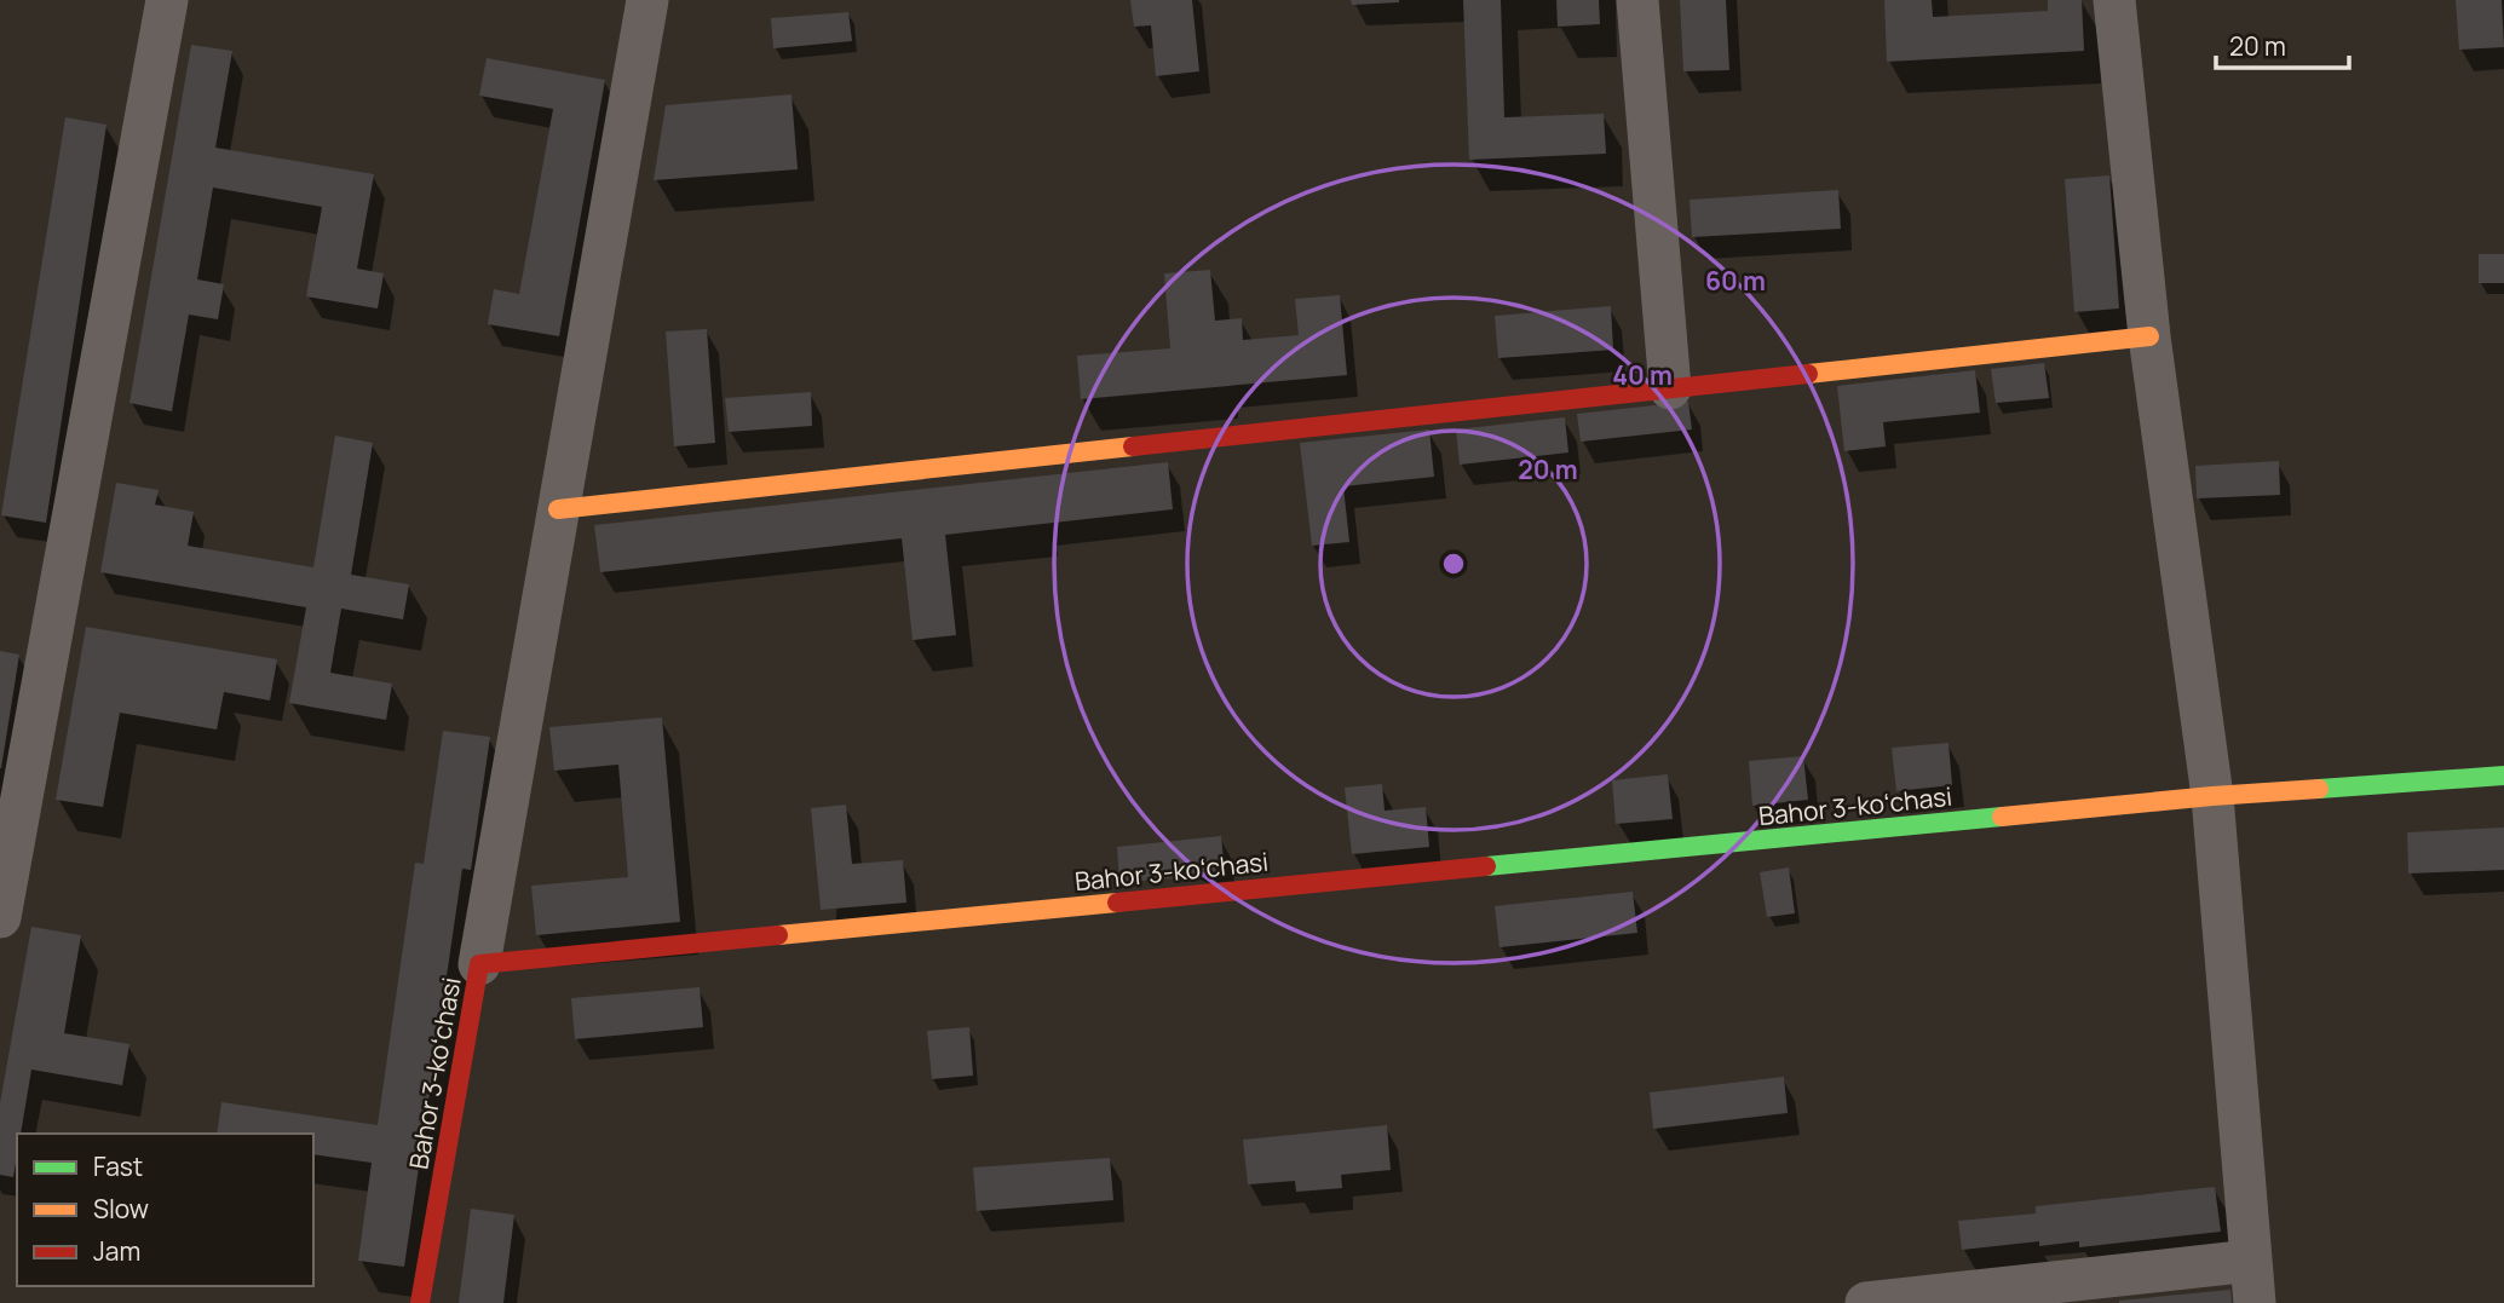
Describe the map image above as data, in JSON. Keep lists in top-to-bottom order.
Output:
{
  "streets": {
    "street": ["Bahor 3-koʻchasi"]
  },
  "legend": ["Fast", "Slow", "Jam"],
  "scale_bar": "20 m",
  "rings": ["60 m", "40 m", "20 m"]
}
